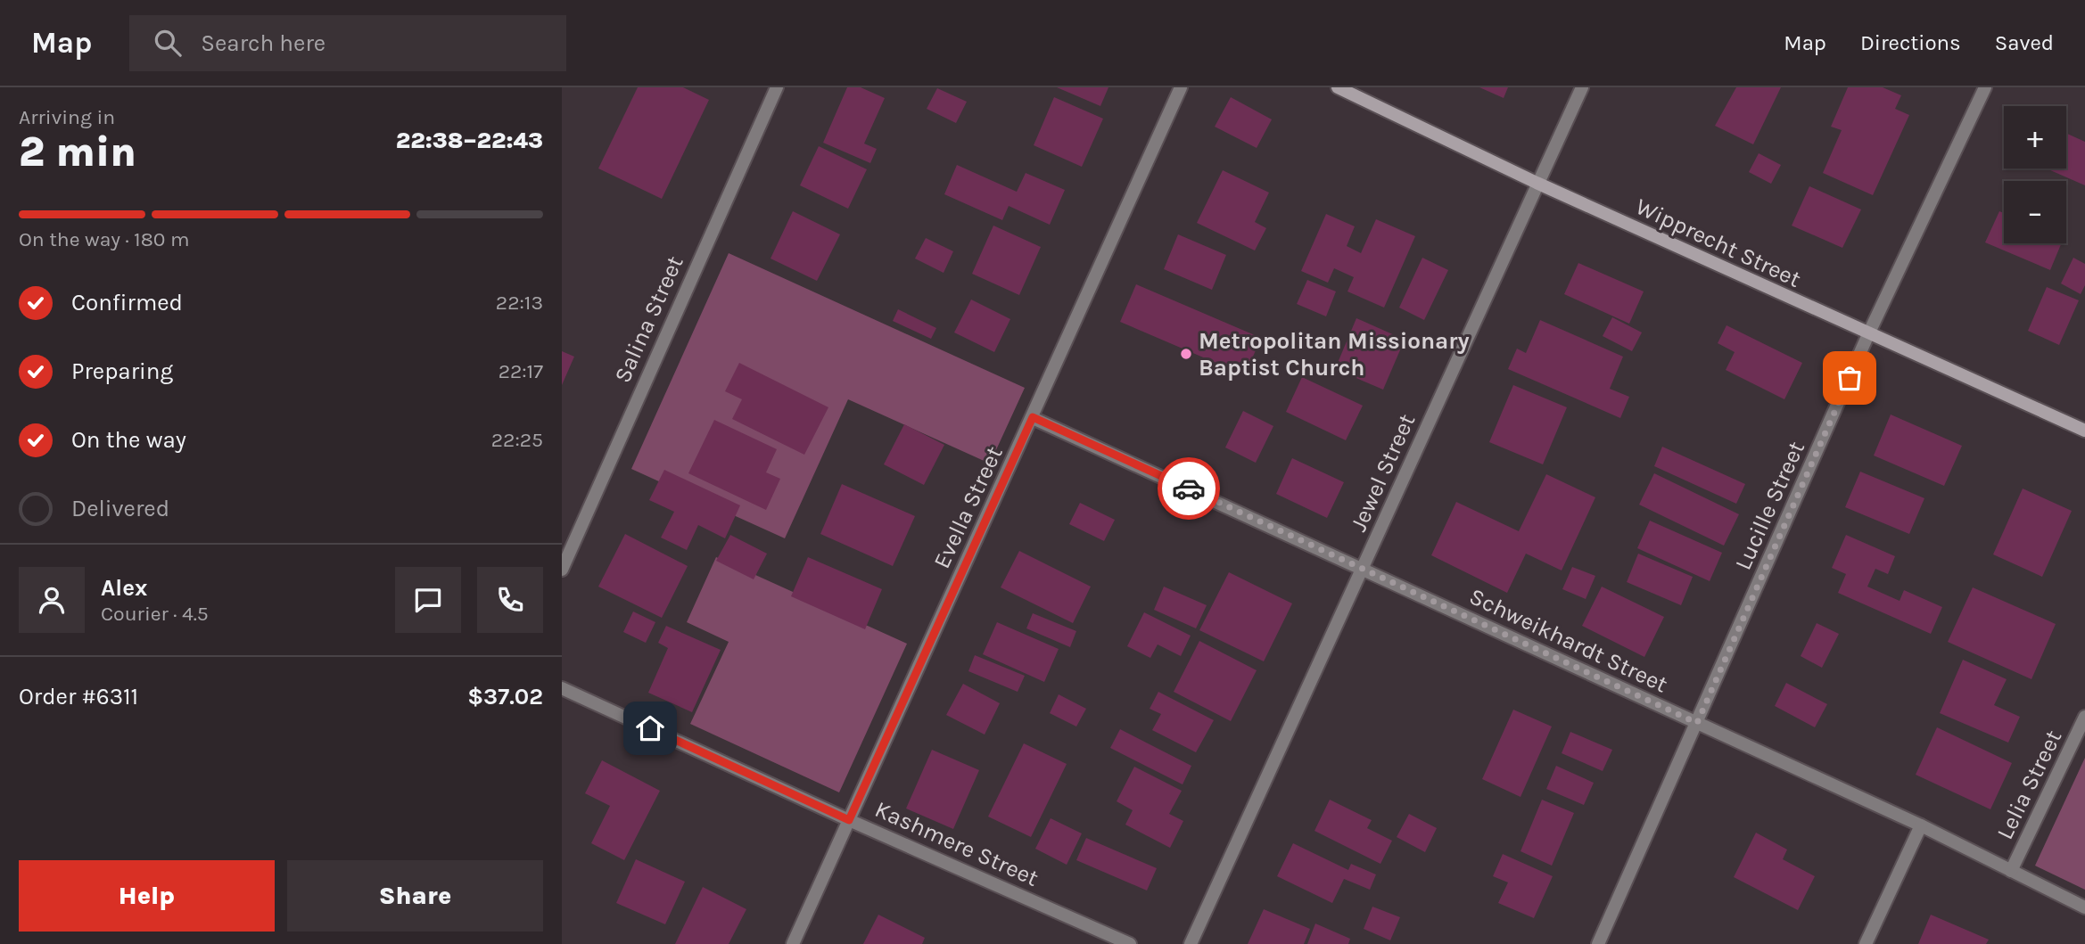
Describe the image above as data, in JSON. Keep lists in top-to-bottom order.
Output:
{
  "streets": {
    "street": [
      "Wipprecht Street",
      "Salina Street",
      "Jewel Street",
      "Lucille Street",
      "Evella Street",
      "Schweikhardt Street",
      "Lelia Street",
      "Kashmere Street"
    ]
  },
  "crossings": [
    ["Wipprecht Street", "Jewel Street"],
    ["Wipprecht Street", "Lucille Street"],
    ["Jewel Street", "Schweikhardt Street"],
    ["Lucille Street", "Schweikhardt Street"],
    ["Evella Street", "Schweikhardt Street"],
    ["Evella Street", "Kashmere Street"],
    ["Schweikhardt Street", "Lelia Street"]
  ],
  "places": ["Metropolitan Missionary Baptist Church"],
  "page": {
    "header": "Map",
    "search": "Search here",
    "nav": ["Map", "Directions", "Saved"],
    "heading": ["2 min", "Arriving in", "22:38–22:43"],
    "panel": [
      "Alex",
      "Courier · 4.5",
      "Order #6311",
      "$37.02"
    ],
    "map_buttons": ["+", "−"],
    "bar": "On the way · 180 m",
    "list": [
      ["Confirmed", "22:13"],
      ["Preparing", "22:17"],
      ["On the way", "22:25"],
      "Delivered"
    ],
    "buttons": ["Help", "Share"]
  }
}
